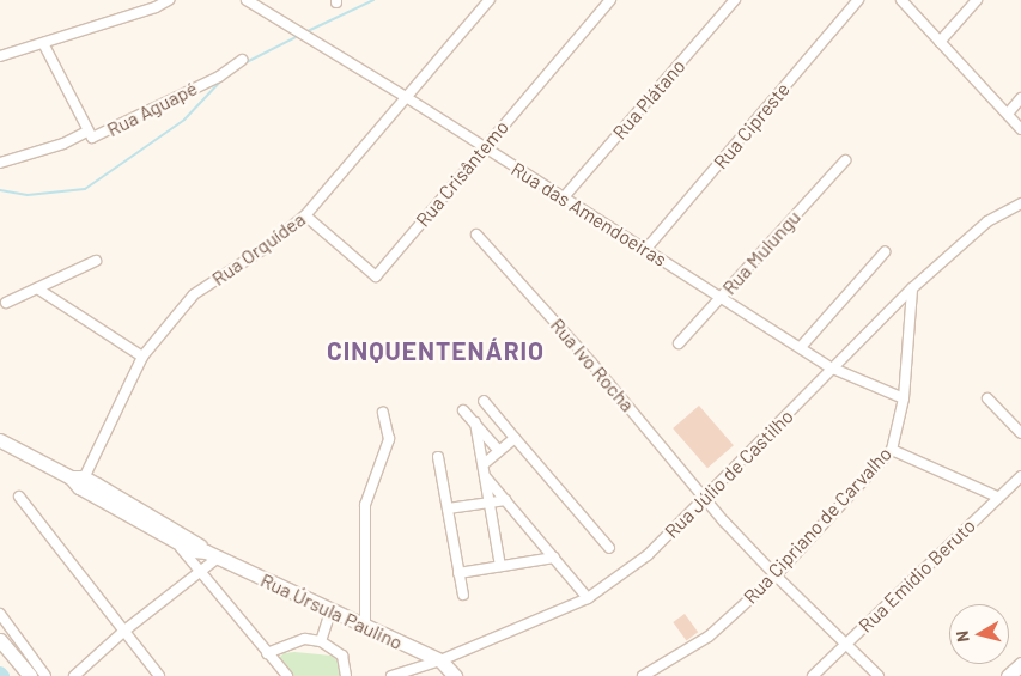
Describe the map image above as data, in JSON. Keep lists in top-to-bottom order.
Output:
{
  "streets": {
    "street": [
      "Rua Plátano",
      "Rua Aguapé",
      "Rua Cipreste",
      "Rua Crisântemo",
      "Rua das Amendoeiras",
      "Rua Orquídea",
      "Rua Mulungu",
      "Rua Ivo Rocha",
      "Rua Júlio de Castilho",
      "Rua Cipriano de Carvalho",
      "Rua Emídio Beruto",
      "Rua Úrsula Paulino"
    ]
  },
  "crossings": [
    ["Rua Plátano", "Rua das Amendoeiras"],
    ["Rua Cipreste", "Rua das Amendoeiras"],
    ["Rua Crisântemo", "Rua das Amendoeiras"],
    ["Rua Crisântemo", "Rua Orquídea"],
    ["Rua das Amendoeiras", "Rua Orquídea"],
    ["Rua das Amendoeiras", "Rua Mulungu"],
    ["Rua das Amendoeiras", "Rua Júlio de Castilho"],
    ["Rua das Amendoeiras", "Rua Cipriano de Carvalho"],
    ["Rua Orquídea", "Rua Úrsula Paulino"],
    ["Rua Ivo Rocha", "Rua Júlio de Castilho"],
    ["Rua Ivo Rocha", "Rua Cipriano de Carvalho"],
    ["Rua Ivo Rocha", "Rua Emídio Beruto"],
    ["Rua Júlio de Castilho", "Rua Cipriano de Carvalho"],
    ["Rua Júlio de Castilho", "Rua Úrsula Paulino"]
  ],
  "districts": ["CINQUENTENÁRIO"],
  "north": "left"
}
